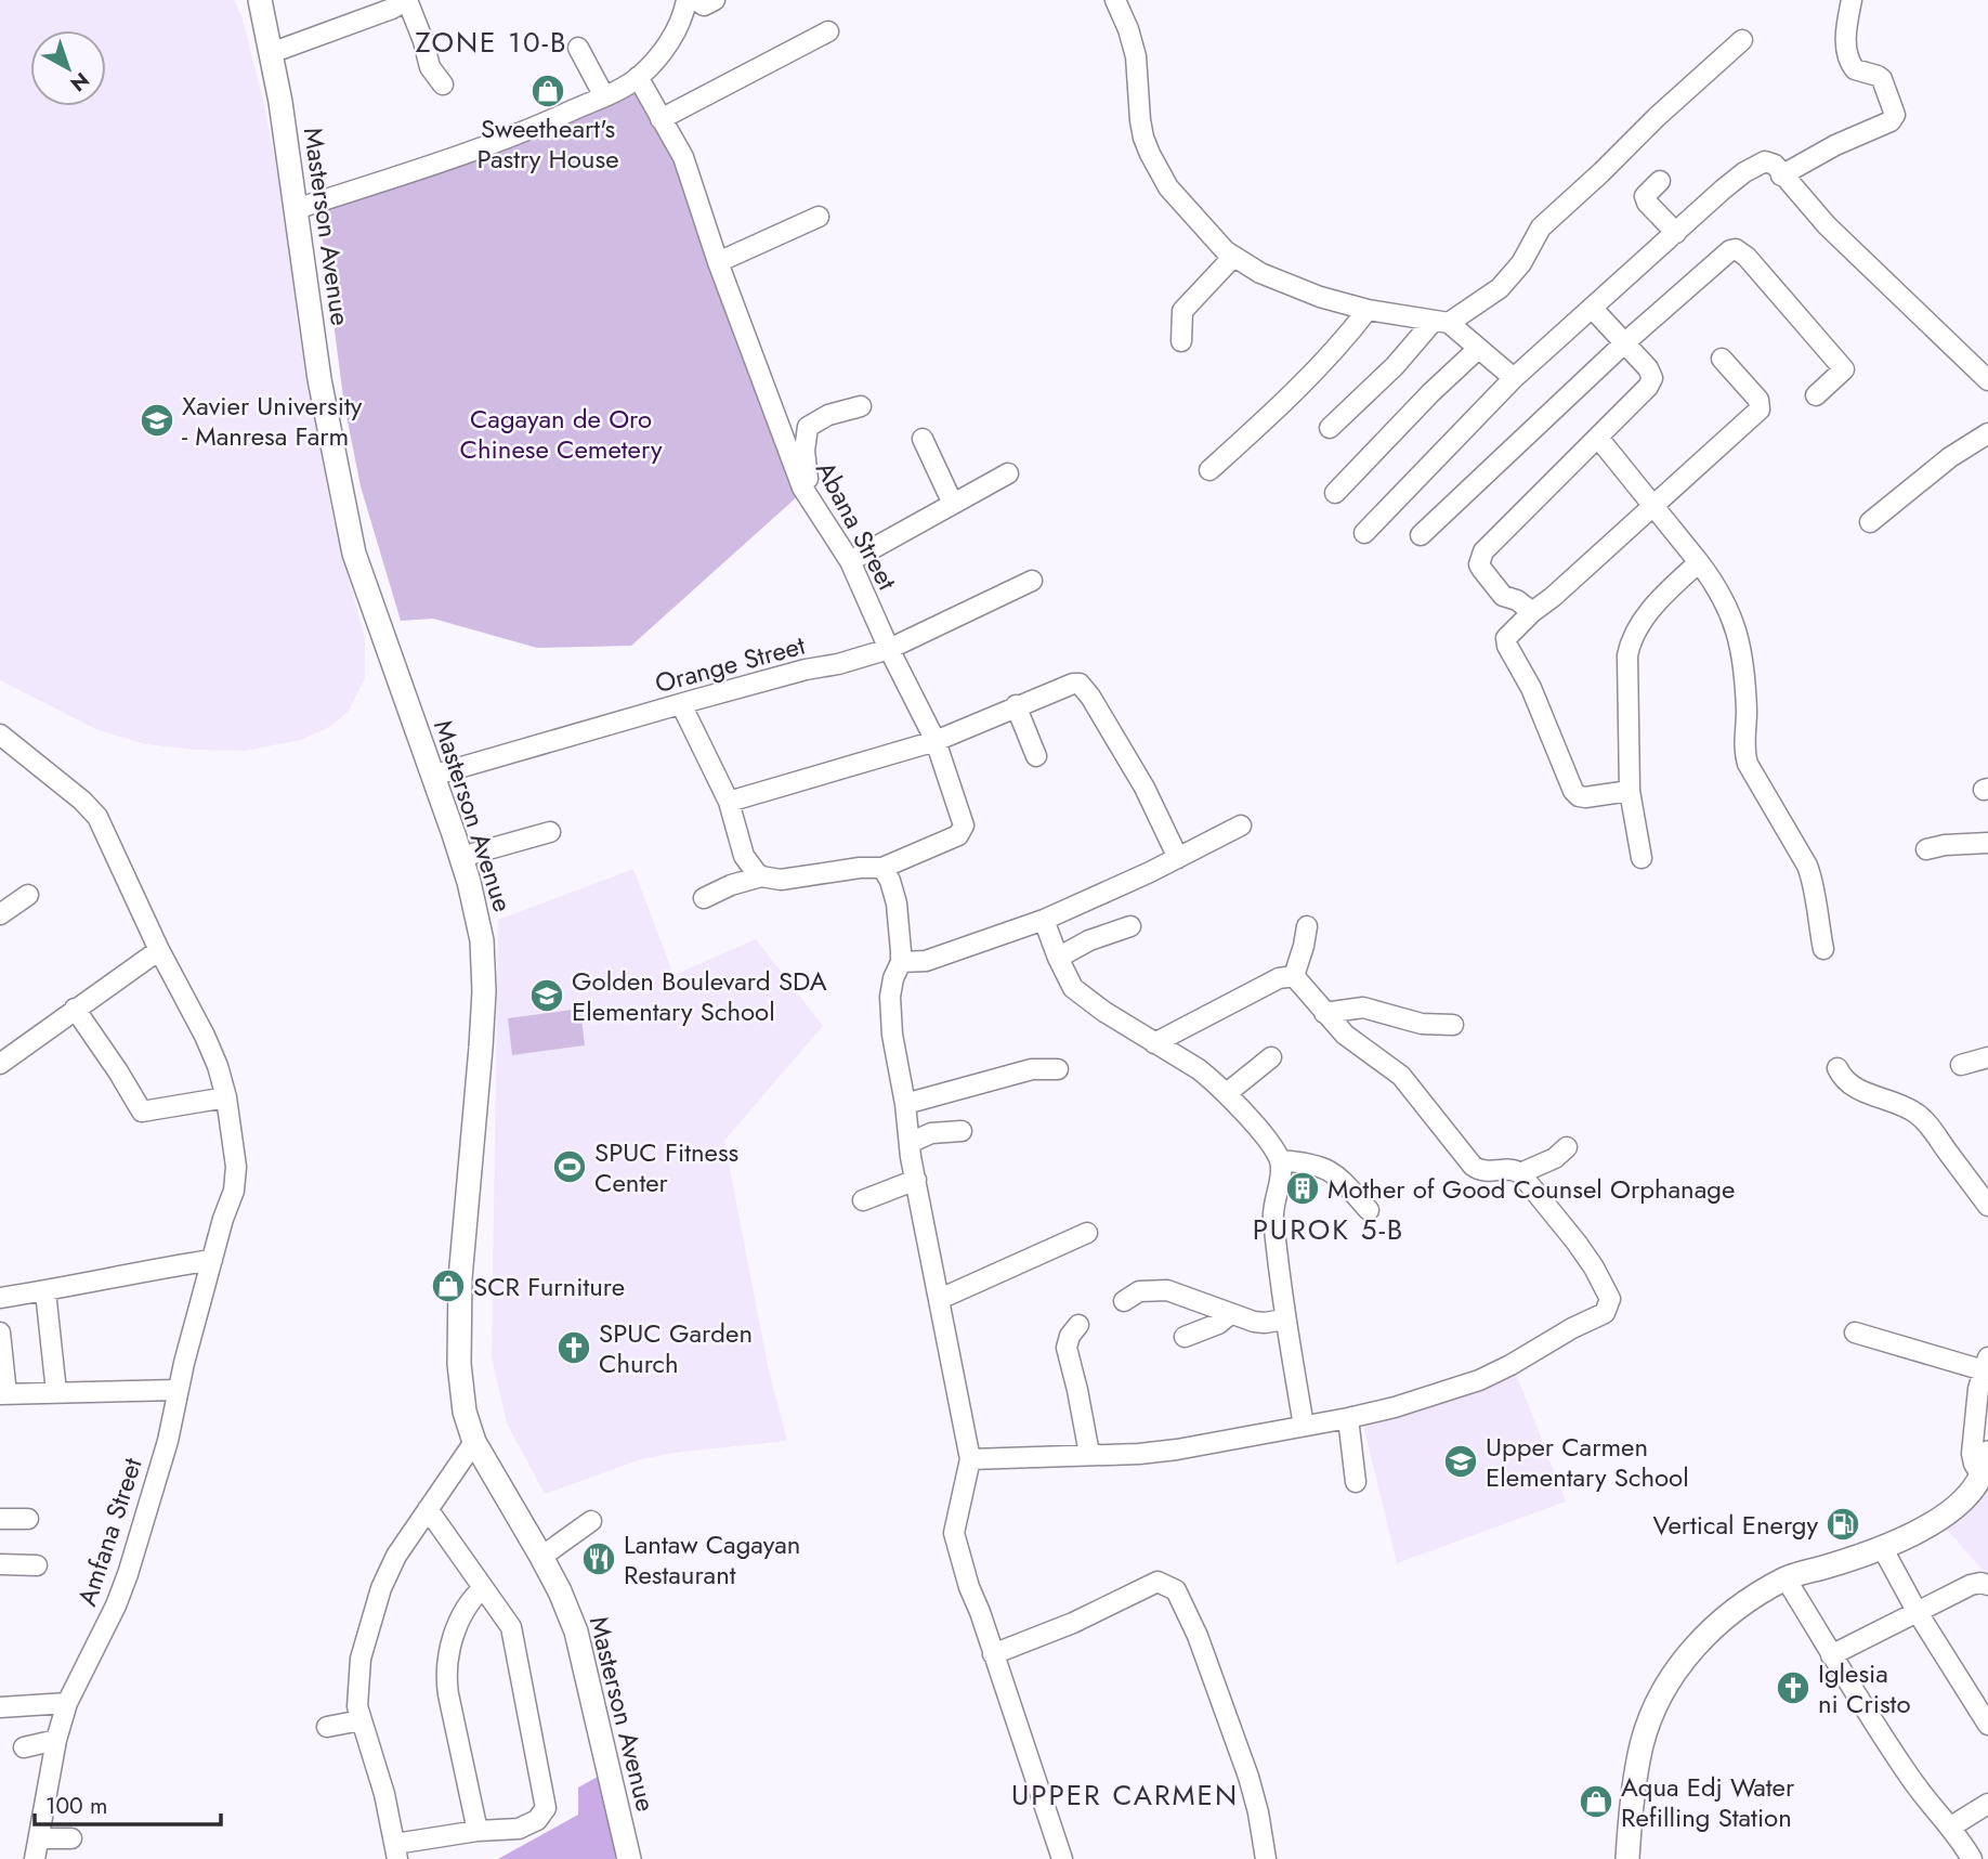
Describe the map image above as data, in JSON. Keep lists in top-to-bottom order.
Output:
{
  "streets": {
    "main road": ["Masterson Avenue"],
    "street": ["Abana Street", "Orange Street", "Amfana Street"]
  },
  "crossings": [
    ["Masterson Avenue", "Orange Street"],
    ["Abana Street", "Orange Street"]
  ],
  "districts": ["ZONE 10-B", "PUROK 5-B", "UPPER CARMEN"],
  "parks": ["Cagayan de Oro Chinese Cemetery"],
  "places": {
    "shop": ["Sweetheart's Pastry House", "SCR Furniture", "Aqua Edj Water Refilling Station"],
    "school or university": ["Xavier University - Manresa Farm", "Golden Boulevard SDA Elementary School", "Upper Carmen Elementary School"],
    "sports": ["SPUC Fitness Center"],
    "building": ["Mother of Good Counsel Orphanage"],
    "church": ["SPUC Garden Church", "Iglesia ni Cristo"],
    "fuel station": ["Vertical Energy"],
    "restaurant": ["Lantaw Cagayan Restaurant"]
  },
  "scale_bar": "100 m",
  "north": "bottom right"
}
